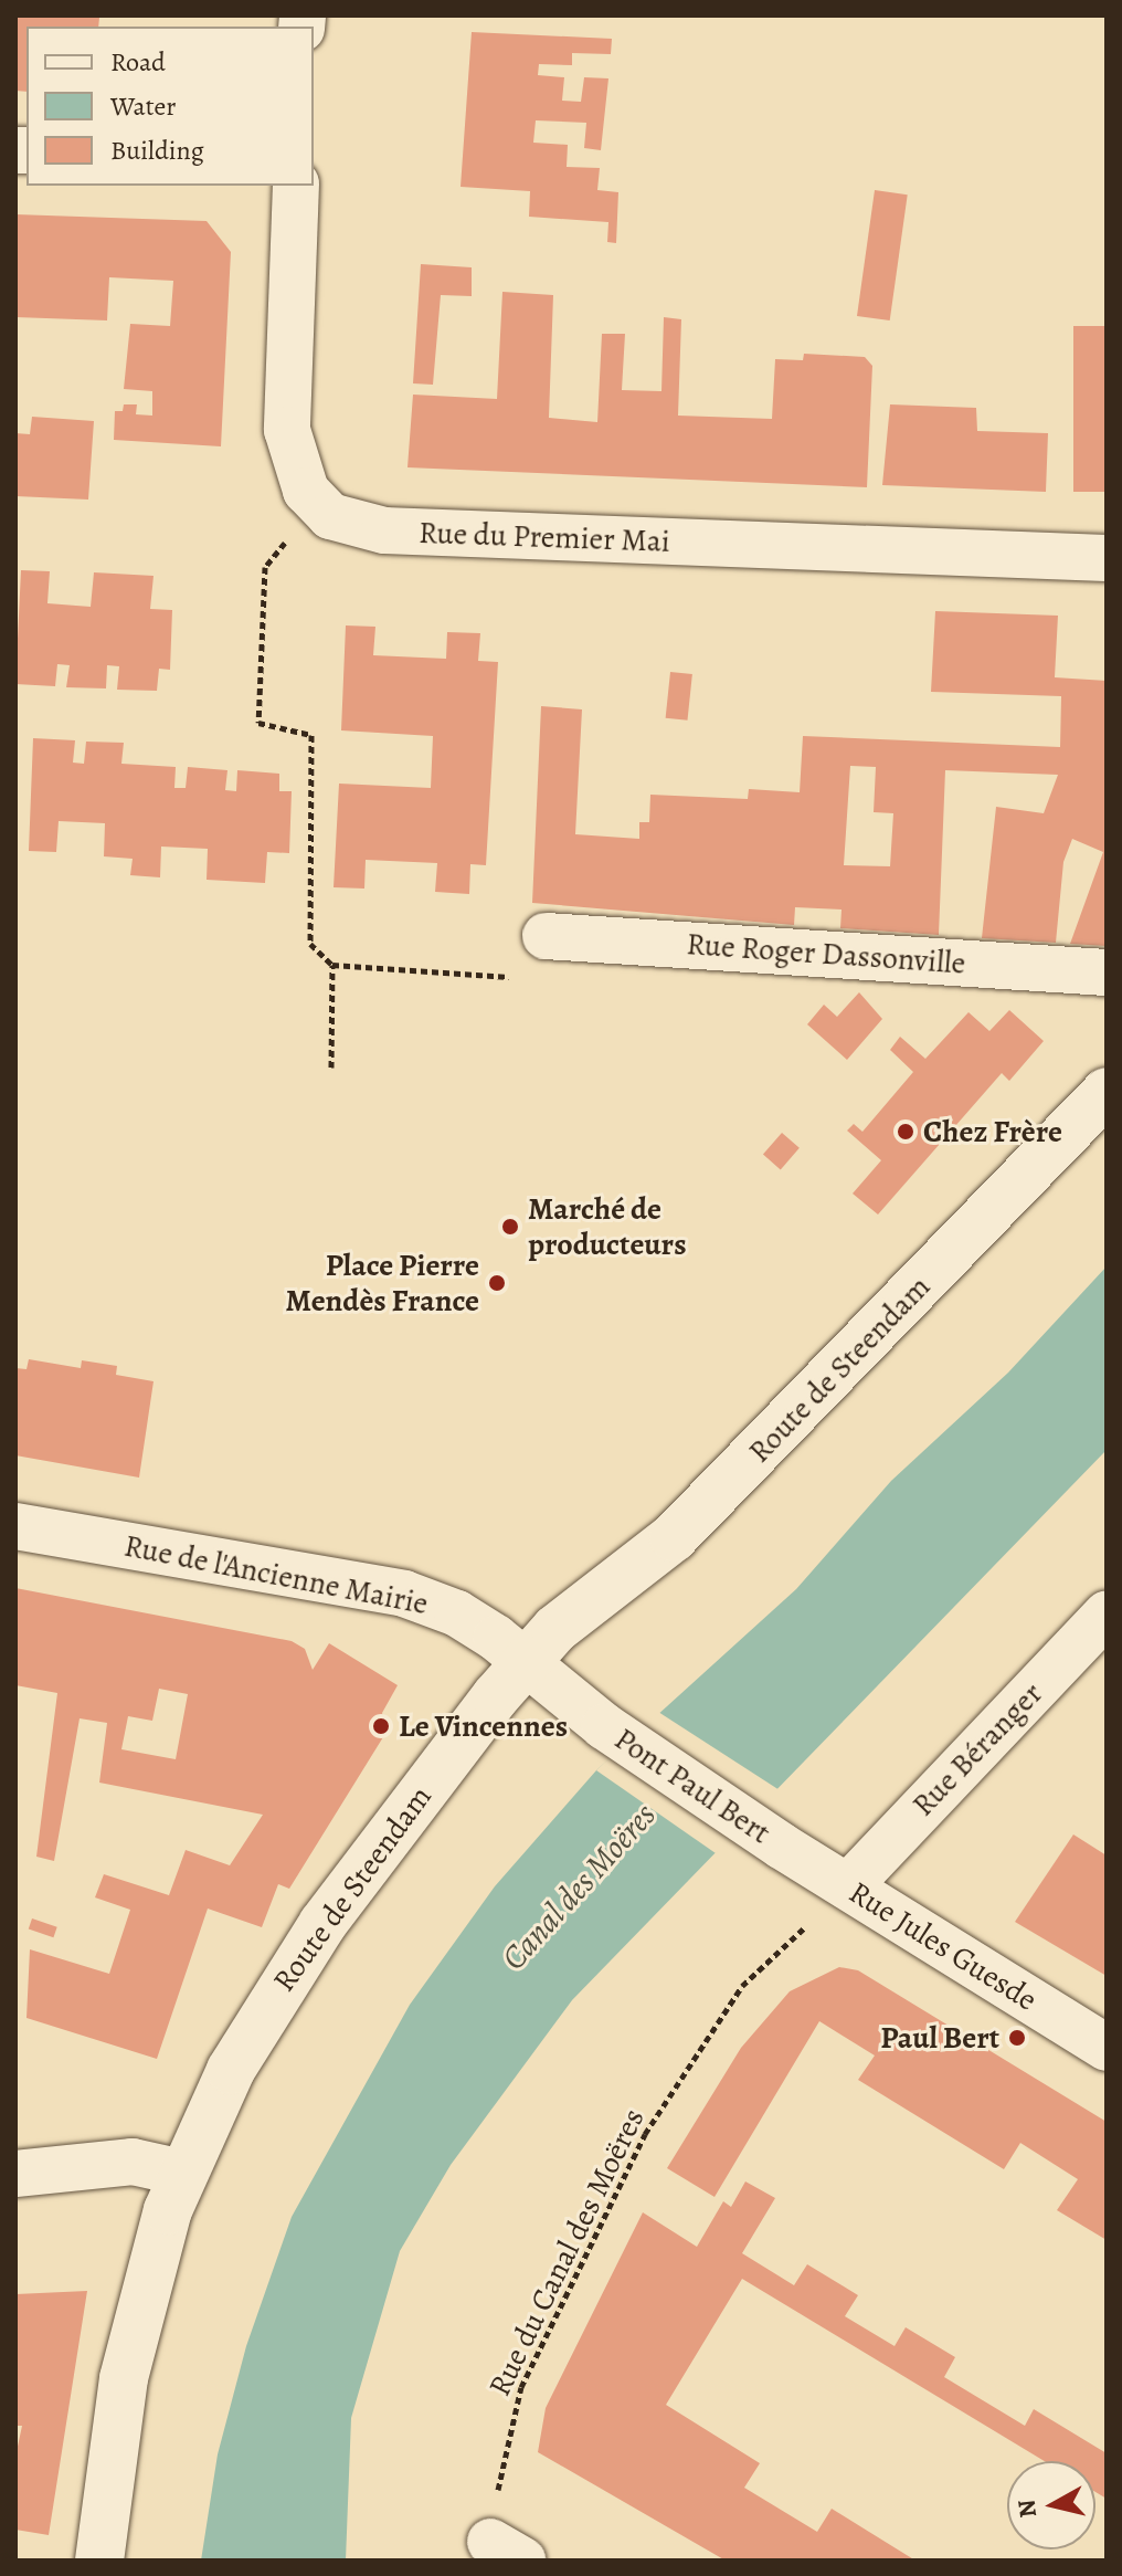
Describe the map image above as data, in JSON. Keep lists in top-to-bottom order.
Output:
{
  "streets": {
    "street": [
      "Rue du Premier Mai",
      "Rue Roger Dassonville",
      "Route de Steendam",
      "Rue de l'Ancienne Mairie",
      "Rue Béranger",
      "Pont Paul Bert",
      "Rue Jules Guesde"
    ],
    "path": ["Rue du Canal des Moëres"]
  },
  "crossings": [
    ["Route de Steendam", "Rue de l'Ancienne Mairie"],
    ["Rue de l'Ancienne Mairie", "Pont Paul Bert"],
    ["Rue Béranger", "Rue Jules Guesde"],
    ["Rue Béranger", "Rue du Canal des Moëres"],
    ["Pont Paul Bert", "Rue Jules Guesde"],
    ["Rue Jules Guesde", "Rue du Canal des Moëres"]
  ],
  "water": ["Canal des Moëres"],
  "places": [
    "Chez Frère",
    "Marché de producteurs",
    "Place Pierre Mendès France",
    "Le Vincennes",
    "Paul Bert"
  ],
  "legend": ["Road", "Water", "Building"],
  "north": "left"
}
